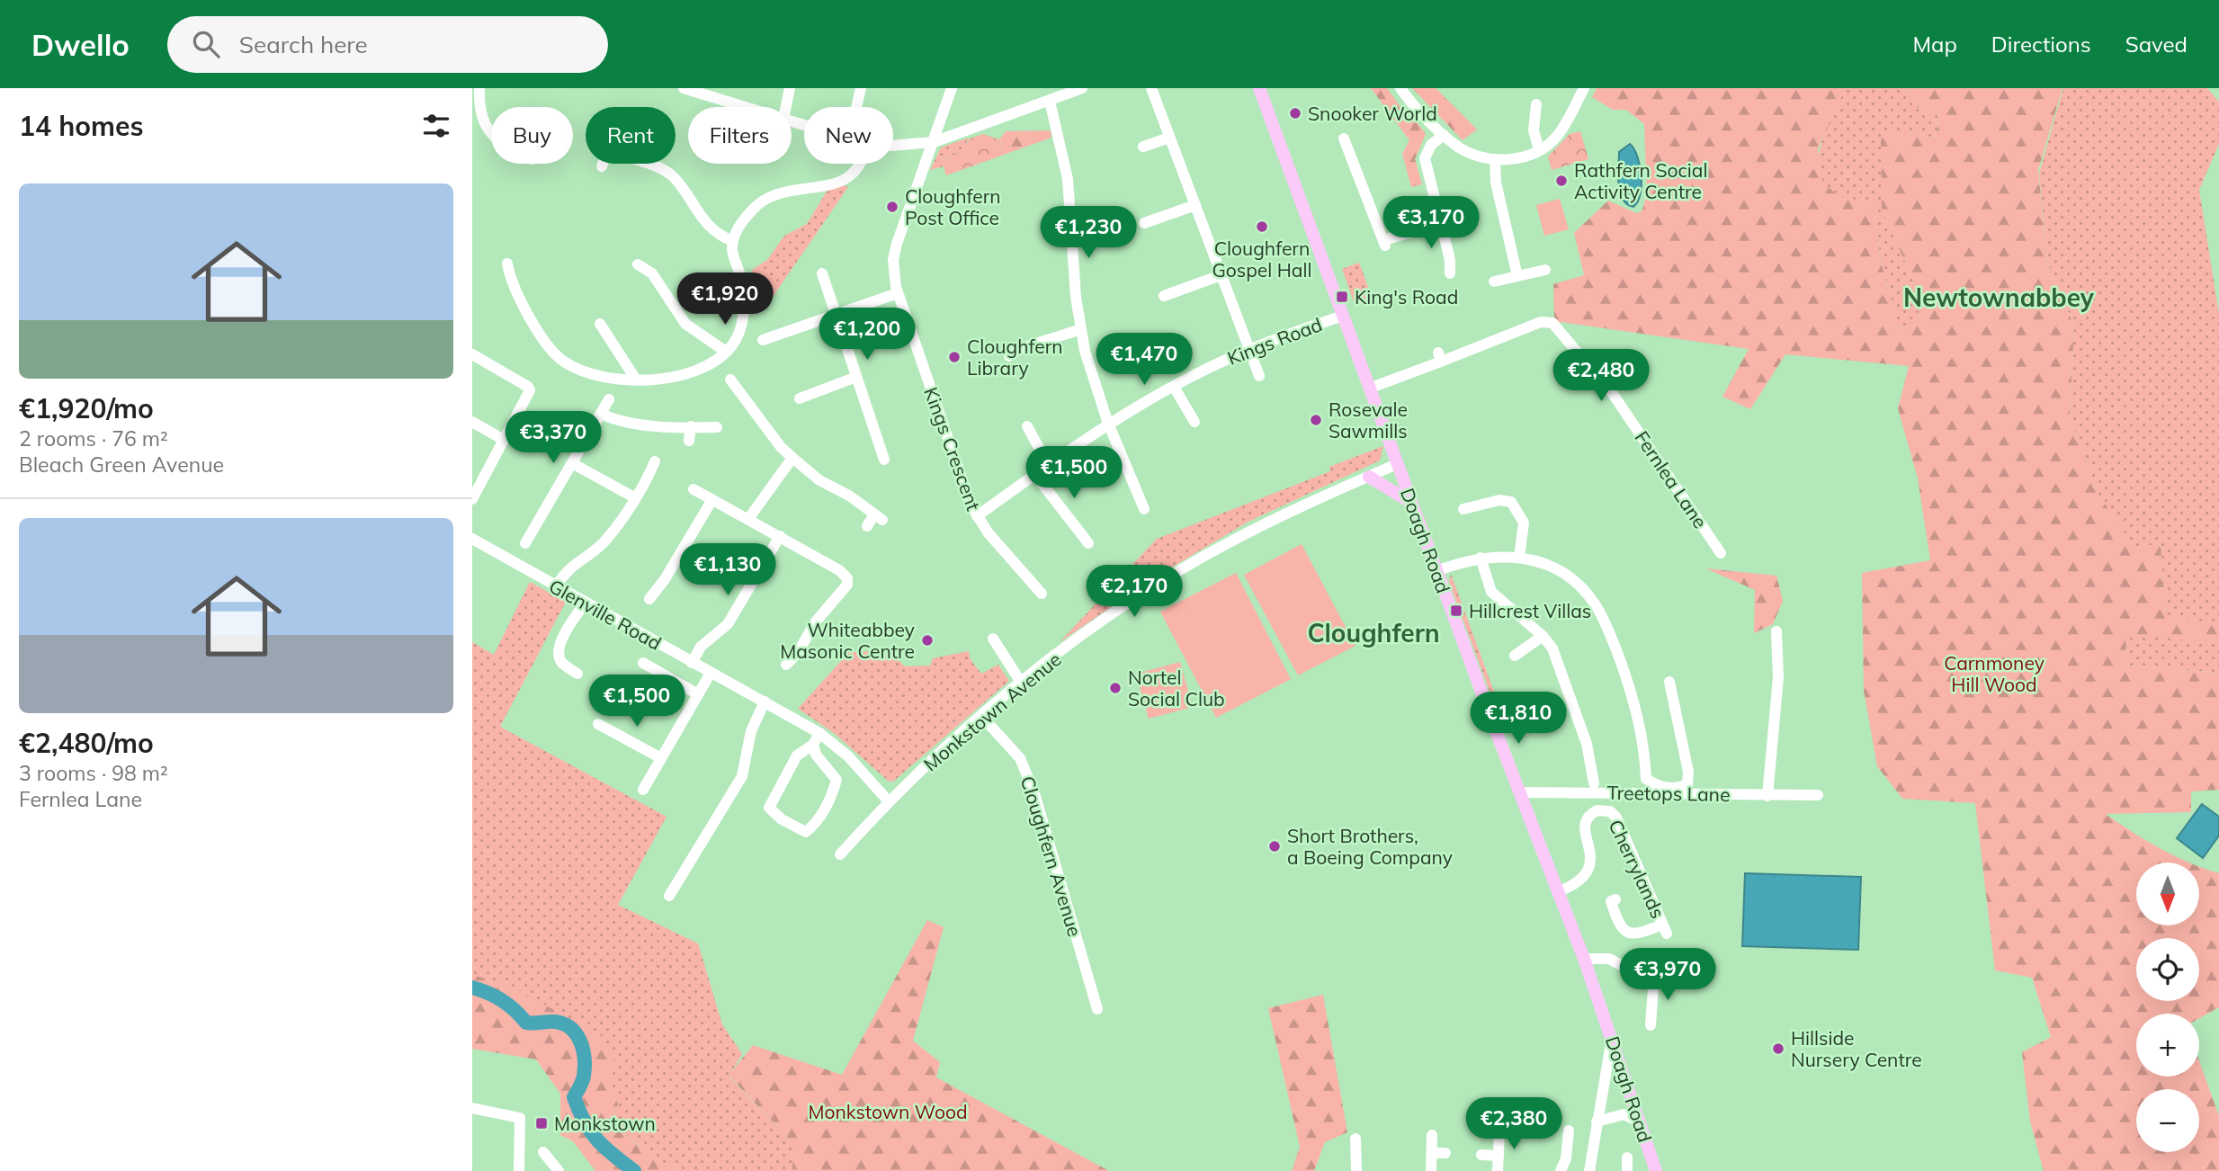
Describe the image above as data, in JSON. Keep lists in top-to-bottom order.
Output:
{
  "streets": {
    "main road": ["Doagh Road"],
    "street": [
      "Kings Road",
      "Kings Crescent",
      "Fernlea Lane",
      "Glenville Road",
      "Monkstown Avenue",
      "Treetops Lane",
      "Cloughfern Avenue",
      "Cherrylands"
    ]
  },
  "crossings": [
    ["Kings Road", "Kings Crescent"],
    ["Kings Road", "Doagh Road"],
    ["Fernlea Lane", "Doagh Road"],
    ["Doagh Road", "Monkstown Avenue"],
    ["Doagh Road", "Treetops Lane"],
    ["Doagh Road", "Cherrylands"],
    ["Glenville Road", "Monkstown Avenue"],
    ["Monkstown Avenue", "Cloughfern Avenue"]
  ],
  "districts": ["Newtownabbey", "Cloughfern"],
  "parks": ["Carnmoney Hill Wood", "Monkstown Wood"],
  "places": {
    "other": [
      "Snooker World",
      "Rathfern Social Activity Centre",
      "Cloughfern Post Office",
      "Cloughfern Gospel Hall",
      "Cloughfern Library",
      "Rosevale Sawmills",
      "Whiteabbey Masonic Centre",
      "Nortel Social Club",
      "Short Brothers, a Boeing Company",
      "Hillside Nursery Centre"
    ],
    "transit": ["King's Road", "Hillcrest Villas", "Monkstown"]
  },
  "north": "bottom",
  "page": {
    "header": "Dwello",
    "search": "Search here",
    "nav": ["Map", "Directions", "Saved"],
    "heading": "14 homes",
    "chip": [
      "Buy",
      "Rent",
      "Filters",
      "New"
    ],
    "list": [
      {
        "name": "€1,920/mo",
        "note": "2 rooms · 76 m² · Bleach Green Avenue"
      },
      {
        "name": "€2,480/mo",
        "note": "3 rooms · 98 m² · Fernlea Lane"
      }
    ],
    "price": [
      "€3,170",
      "€1,230",
      "€1,920",
      "€1,200",
      "€1,470",
      "€2,480",
      "€3,370",
      "€1,500",
      "€1,130",
      "€2,170",
      "€1,500",
      "€1,810",
      "€3,970",
      "€2,380"
    ],
    "map_buttons": ["+", "−"]
  }
}
